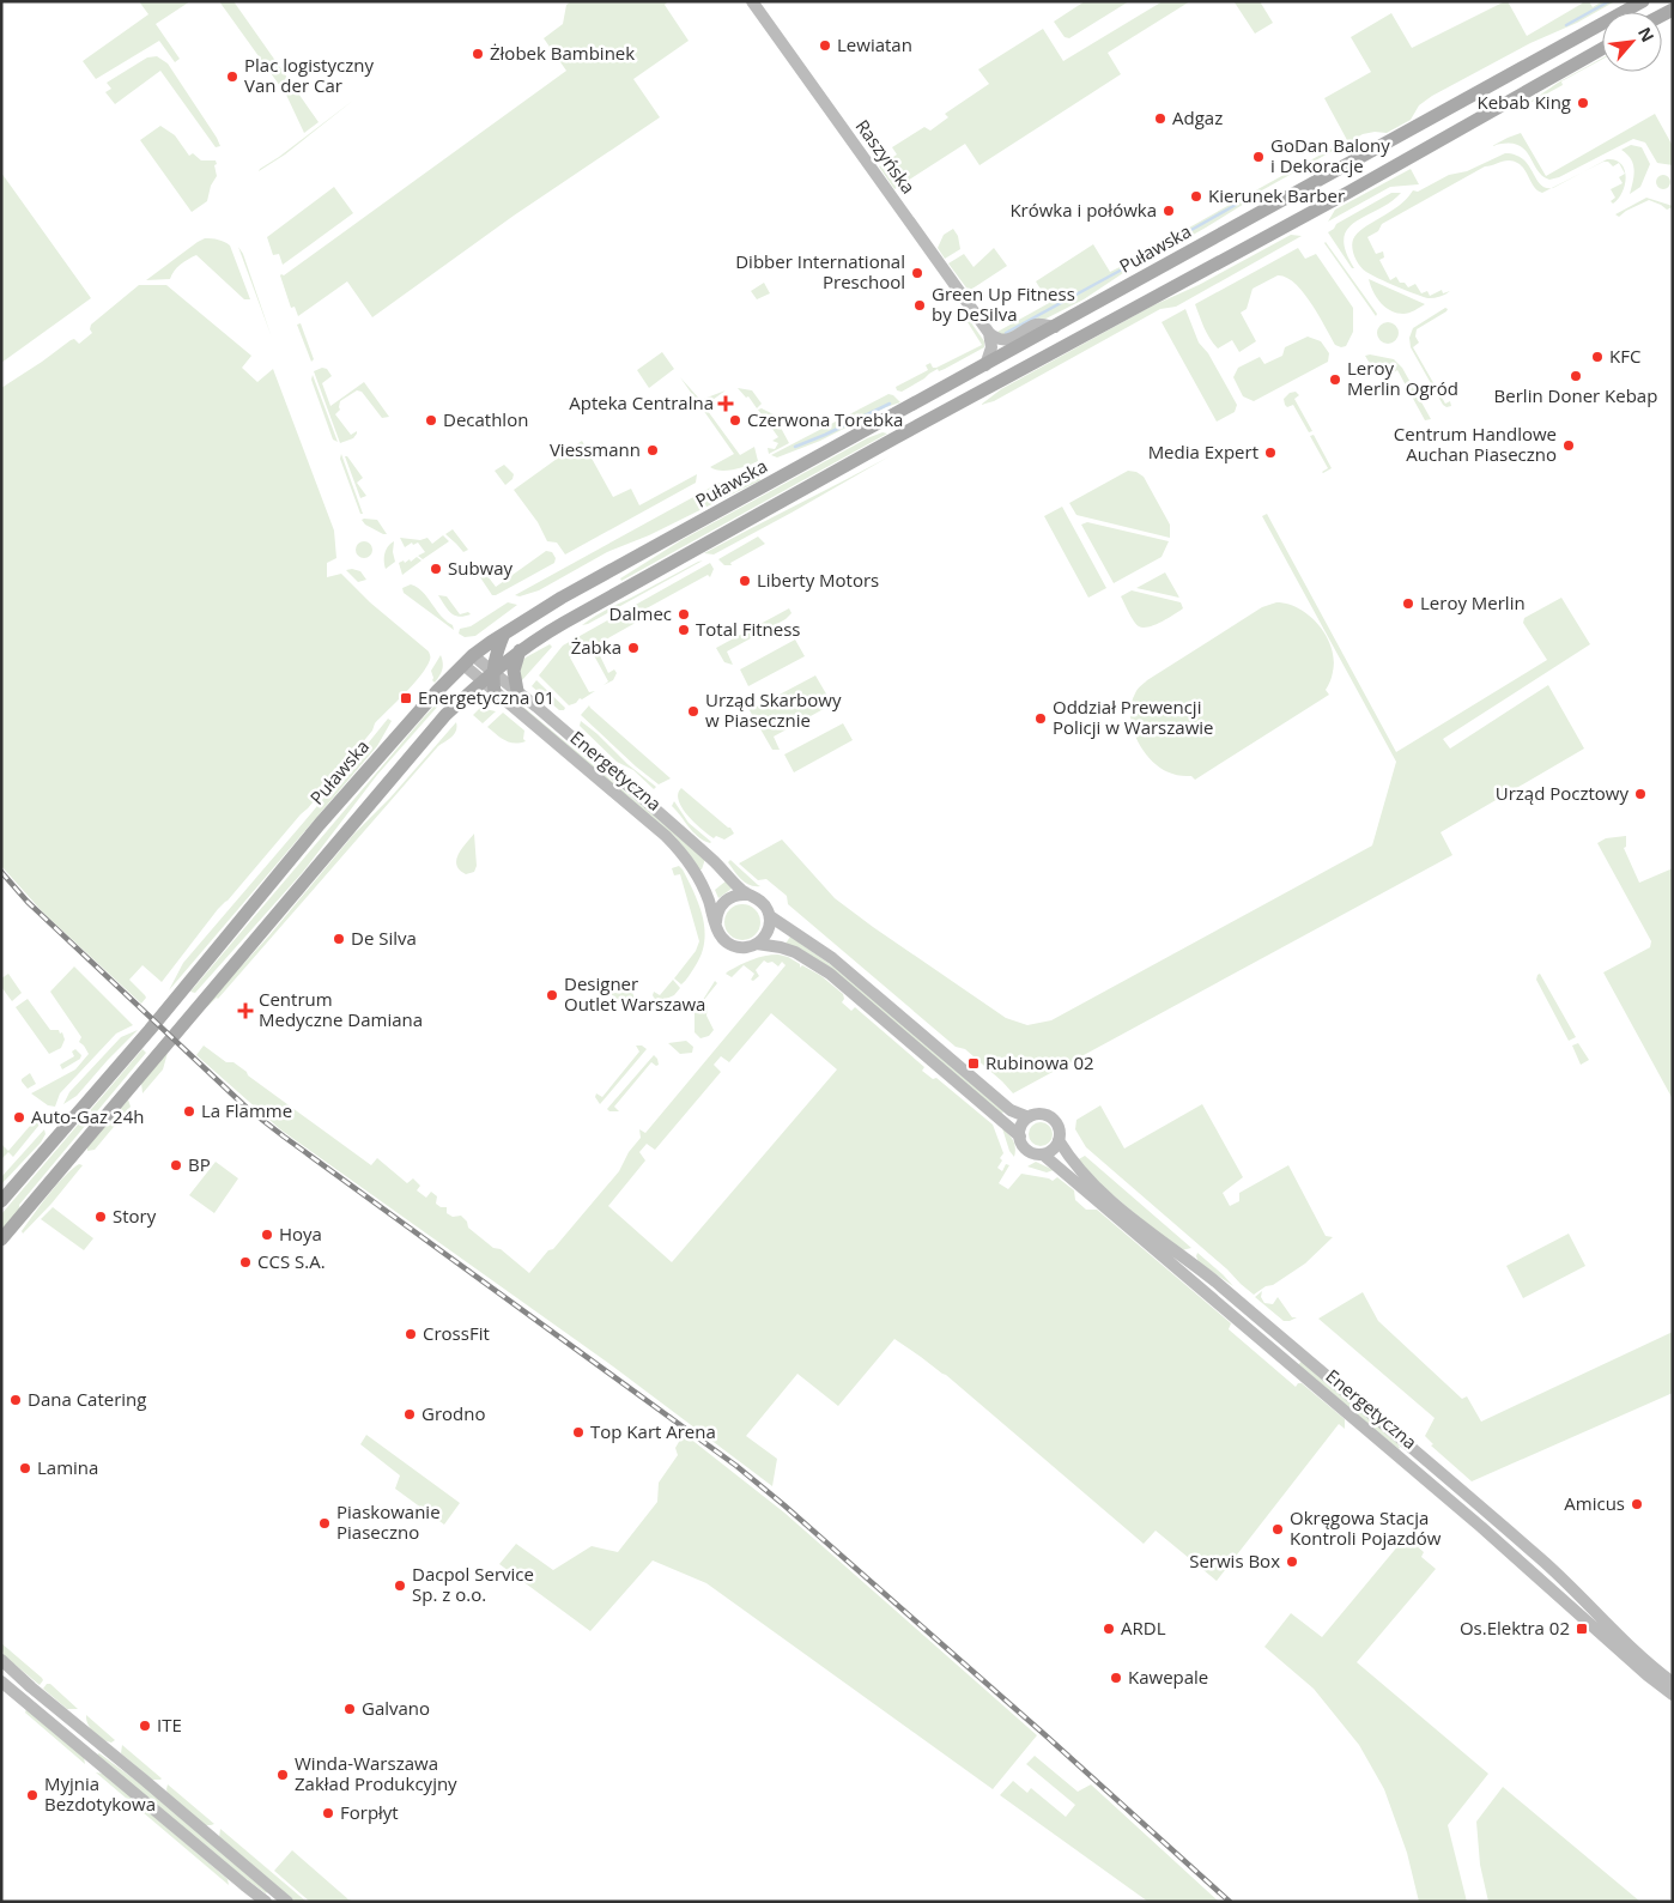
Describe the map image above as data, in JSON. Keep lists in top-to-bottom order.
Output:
{
  "streets": {
    "main road": ["Puławska"],
    "street": ["Raszyńska", "Energetyczna"]
  },
  "crossings": [
    ["Puławska", "Energetyczna"]
  ],
  "places": {
    "other": [
      "Lewiatan",
      "Żłobek Bambinek",
      "Plac logistyczny Van der Car",
      "Kebab King",
      "Adgaz",
      "GoDan Balony i Dekoracje",
      "Kierunek Barber",
      "Krówka i połówka",
      "Dibber International Preschool",
      "Green Up Fitness by DeSilva",
      "KFC",
      "Berlin Doner Kebap",
      "Leroy Merlin Ogród",
      "Decathlon",
      "Czerwona Torebka",
      "Centrum Handlowe Auchan Piaseczno",
      "Viessmann",
      "Media Expert",
      "Subway",
      "Liberty Motors",
      "Leroy Merlin",
      "Dalmec",
      "Total Fitness",
      "Żabka",
      "Urząd Skarbowy w Piasecznie",
      "Oddział Prewencji Policji w Warszawie",
      "Urząd Pocztowy",
      "De Silva",
      "Designer Outlet Warszawa",
      "La Flamme",
      "Auto-Gaz 24h",
      "BP",
      "Story",
      "Hoya",
      "CCS S.A.",
      "CrossFit",
      "Dana Catering",
      "Grodno",
      "Top Kart Arena",
      "Lamina",
      "Amicus",
      "Piaskowanie Piaseczno",
      "Okręgowa Stacja Kontroli Pojazdów",
      "Serwis Box",
      "Dacpol Service Sp. z o.o.",
      "ARDL",
      "Kawepale",
      "Galvano",
      "ITE",
      "Winda-Warszawa Zakład Produkcyjny",
      "Myjnia Bezdotykowa",
      "Forpłyt"
    ],
    "health": ["Apteka Centralna", "Centrum Medyczne Damiana"],
    "transit": ["Energetyczna 01", "Rubinowa 02", "Os.Elektra 02"]
  },
  "north": "top right"
}
